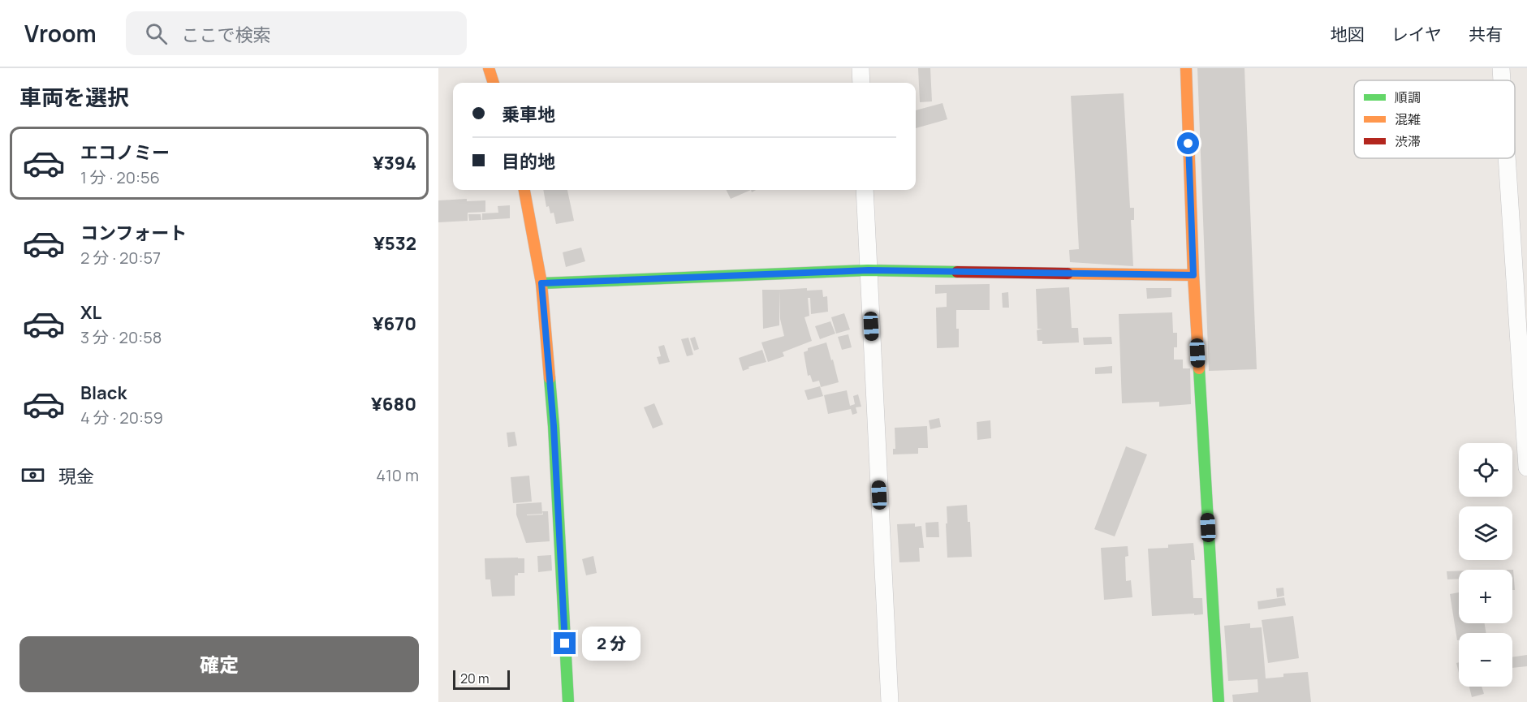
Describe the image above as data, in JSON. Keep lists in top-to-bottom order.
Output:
{
  "legend": ["順調", "混雑", "渋滞"],
  "scale_bar": "20 m",
  "page": {
    "header": "Vroom",
    "search": "ここで検索",
    "nav": ["地図", "レイヤ", "共有"],
    "heading": "車両を選択",
    "banner": ["乗車地", "目的地"],
    "list": [
      {
        "name": "エコノミー",
        "note": "1 分 · 20:56",
        "value": "¥394"
      },
      {
        "name": "コンフォート",
        "note": "2 分 · 20:57",
        "value": "¥532"
      },
      {
        "name": "XL",
        "note": "3 分 · 20:58",
        "value": "¥670"
      },
      {
        "name": "Black",
        "note": "4 分 · 20:59",
        "value": "¥680"
      }
    ],
    "map_buttons": ["+", "−"],
    "pay": ["現金", "410 m"],
    "buttons": "確定",
    "bubble": "2 分",
    "scale": "20 m"
  }
}
